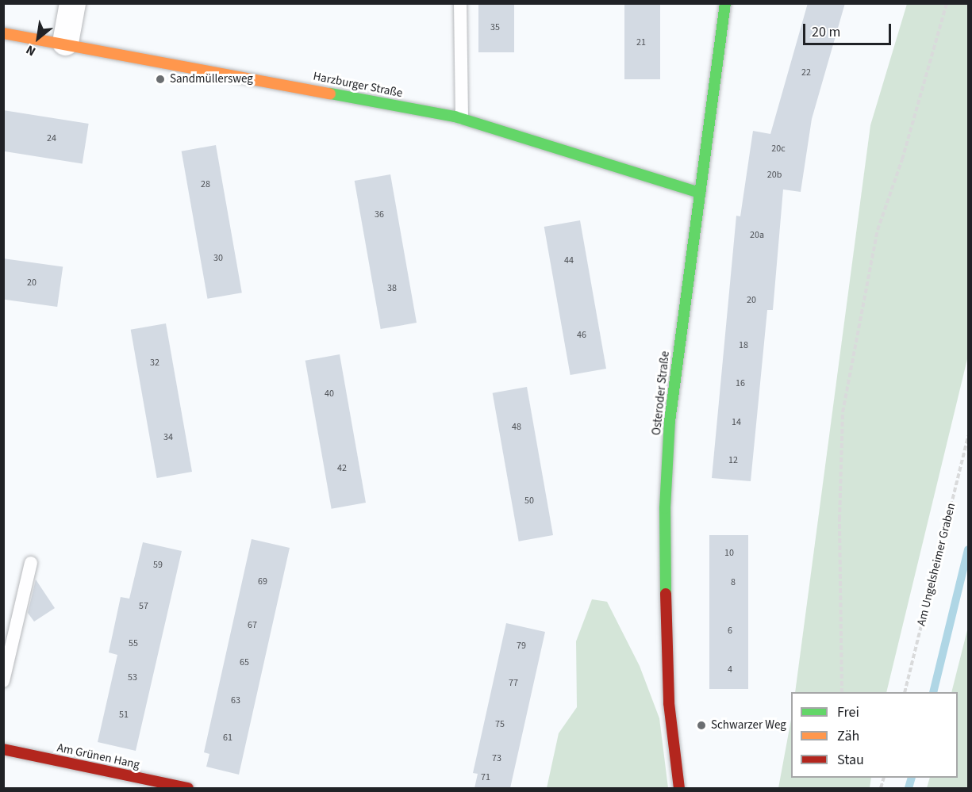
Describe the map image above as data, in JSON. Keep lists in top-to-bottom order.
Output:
{
  "streets": {
    "street": ["Harzburger Straße", "Osteroder Straße", "Am Grünen Hang"],
    "path": ["Am Ungelsheimer Graben"]
  },
  "crossings": [
    ["Harzburger Straße", "Osteroder Straße"]
  ],
  "places": ["Sandmüllersweg", "Schwarzer Weg"],
  "house_numbers": [
    "35",
    "21",
    "22",
    "24",
    "20c",
    "20b",
    "28",
    "36",
    "20a",
    "30",
    "44",
    "20",
    "38",
    "20",
    "46",
    "18",
    "32",
    "16",
    "40",
    "14",
    "48",
    "34",
    "12",
    "42",
    "50",
    "10",
    "59",
    "69",
    "8",
    "57",
    "67",
    "6",
    "55",
    "79",
    "65",
    "4",
    "53",
    "77",
    "63",
    "51",
    "75",
    "61",
    "73",
    "71"
  ],
  "legend": ["Frei", "Zäh", "Stau"],
  "scale_bar": "20 m",
  "north": "bottom left"
}
